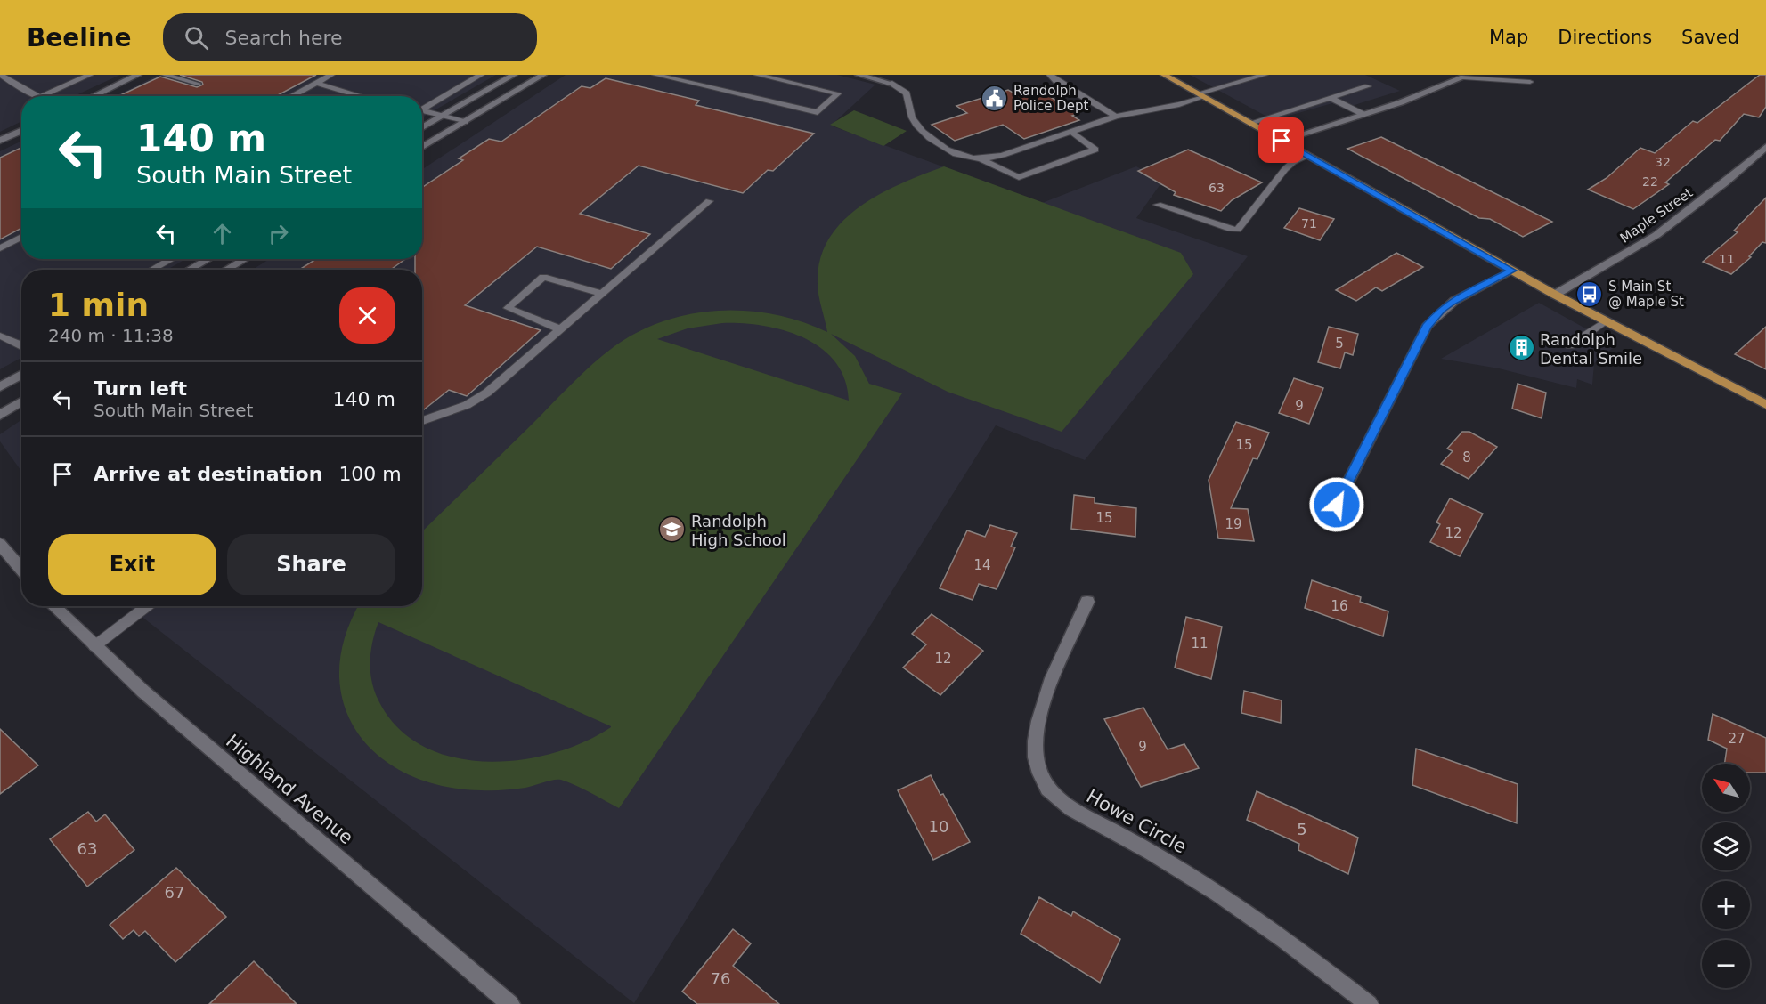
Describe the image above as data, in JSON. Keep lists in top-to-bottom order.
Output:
{
  "streets": {
    "street": ["Maple Street", "Highland Avenue", "Howe Circle"]
  },
  "places": {
    "public building": ["Randolph Police Dept"],
    "bus stop": ["S Main St @ Maple St"],
    "building": ["Randolph Dental Smile"],
    "school or university": ["Randolph High School"]
  },
  "house_numbers": [
    "32",
    "22",
    "63",
    "71",
    "11",
    "5",
    "9",
    "15",
    "8",
    "15",
    "19",
    "12",
    "14",
    "16",
    "11",
    "12",
    "27",
    "9",
    "10",
    "5",
    "63",
    "67",
    "76"
  ],
  "north": "top left",
  "page": {
    "header": "Beeline",
    "search": "Search here",
    "nav": ["Map", "Directions", "Saved"],
    "turn": ["140 m", "South Main Street"],
    "heading": ["1 min", "240 m · 11:38"],
    "list": [
      {
        "name": "Turn left",
        "note": "South Main Street",
        "value": "140 m"
      },
      {
        "name": "Arrive at destination",
        "value": "100 m"
      }
    ],
    "buttons": ["Exit", "Share"],
    "map_buttons": ["+", "−"]
  }
}
